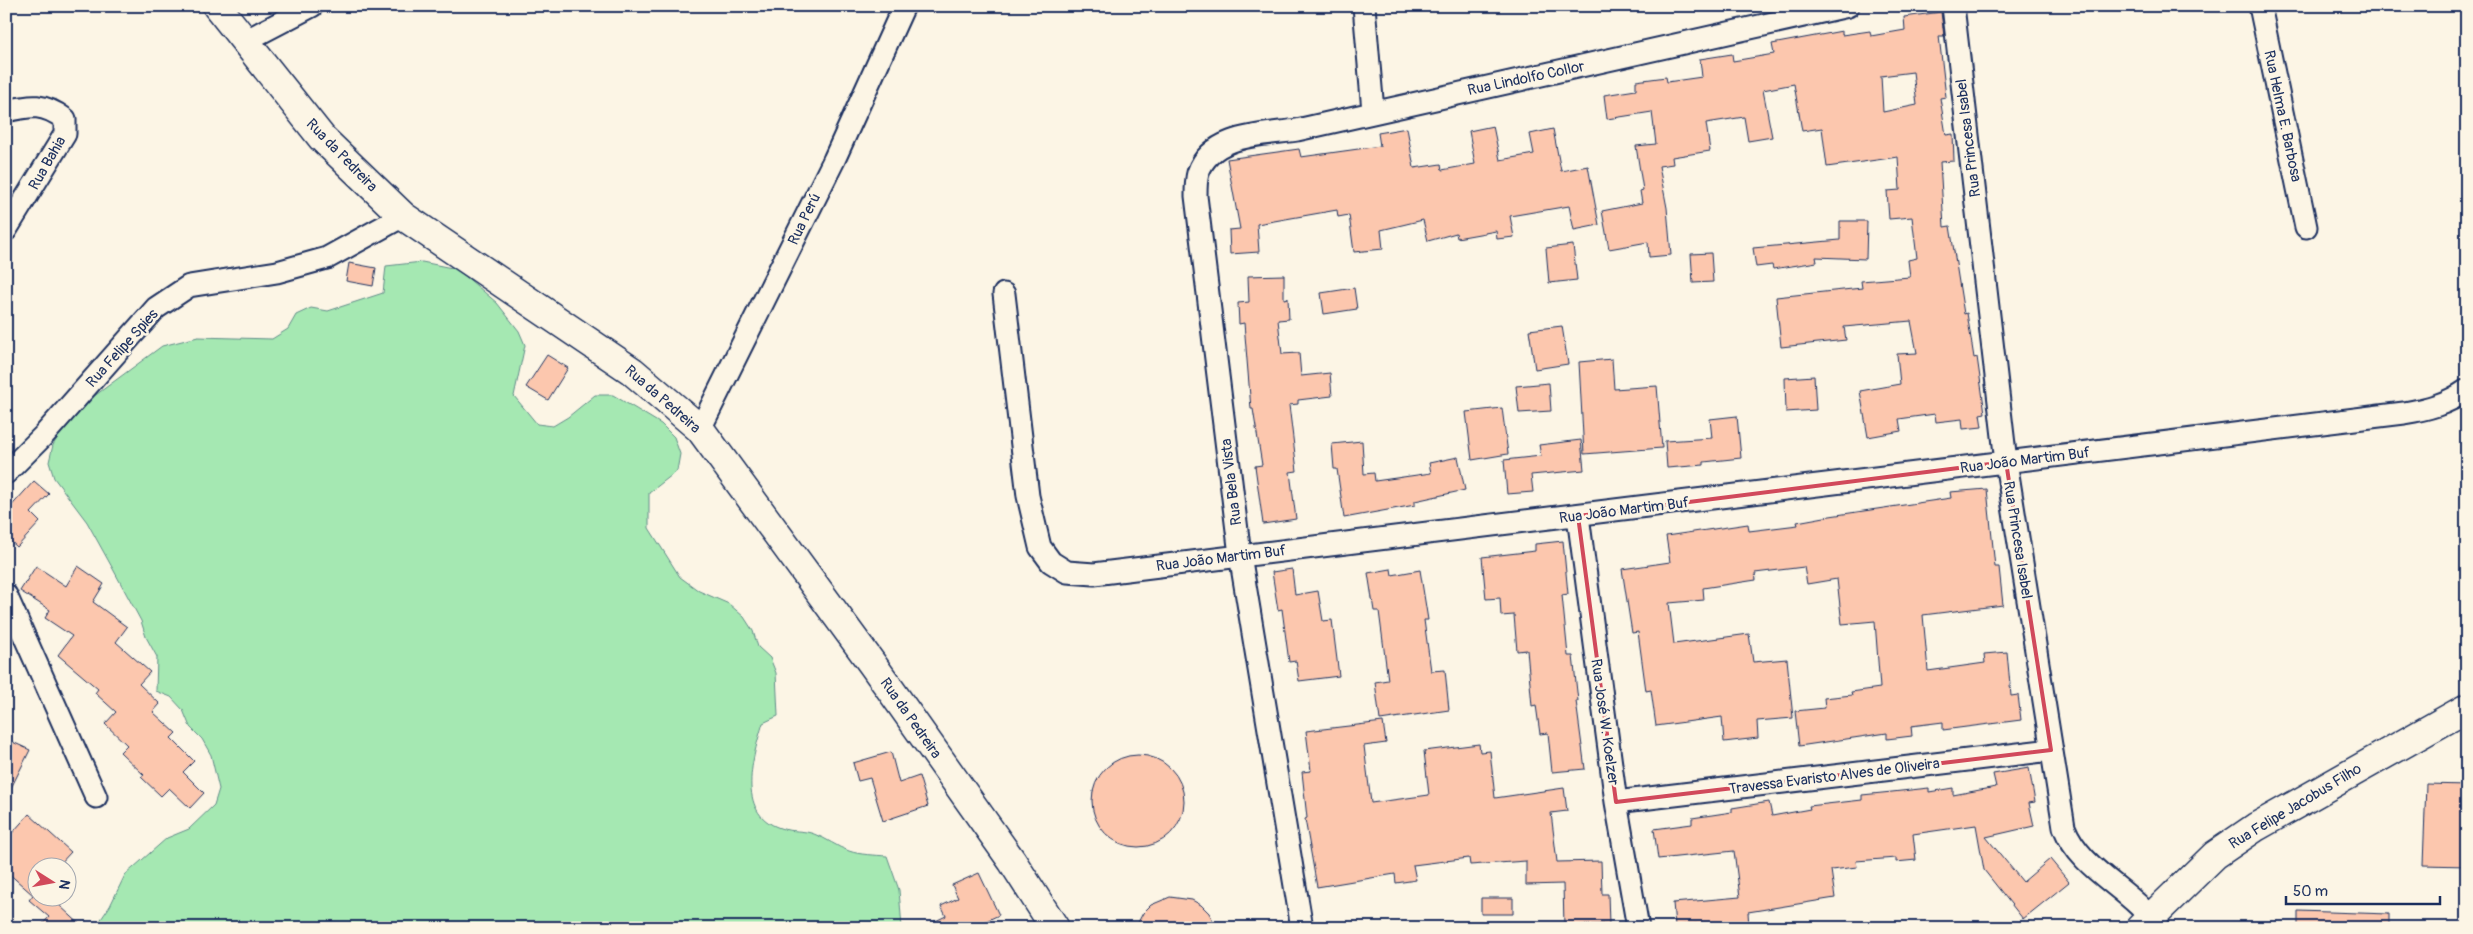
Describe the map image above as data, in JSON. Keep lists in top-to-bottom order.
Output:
{
  "streets": {
    "street": [
      "Rua Lindolfo Collor",
      "Rua Helma E. Barbosa",
      "Rua Princesa Isabel",
      "Rua da Pedreira",
      "Rua Bahia",
      "Rua Perú",
      "Rua Felipe Spies",
      "Rua João Martim Buf",
      "Rua Bela Vista",
      "Rua José W. Koelzer",
      "Travessa Evaristo Alves de Oliveira",
      "Rua Felipe Jacobus Filho"
    ]
  },
  "crossings": [
    ["Rua Lindolfo Collor", "Rua Bela Vista"],
    ["Rua Princesa Isabel", "Rua João Martim Buf"],
    ["Rua Princesa Isabel", "Travessa Evaristo Alves de Oliveira"],
    ["Rua Princesa Isabel", "Rua Felipe Jacobus Filho"],
    ["Rua da Pedreira", "Rua Perú"],
    ["Rua da Pedreira", "Rua Felipe Spies"],
    ["Rua João Martim Buf", "Rua Bela Vista"],
    ["Rua João Martim Buf", "Rua José W. Koelzer"],
    ["Rua José W. Koelzer", "Travessa Evaristo Alves de Oliveira"]
  ],
  "scale_bar": "50 m",
  "north": "right"
}
